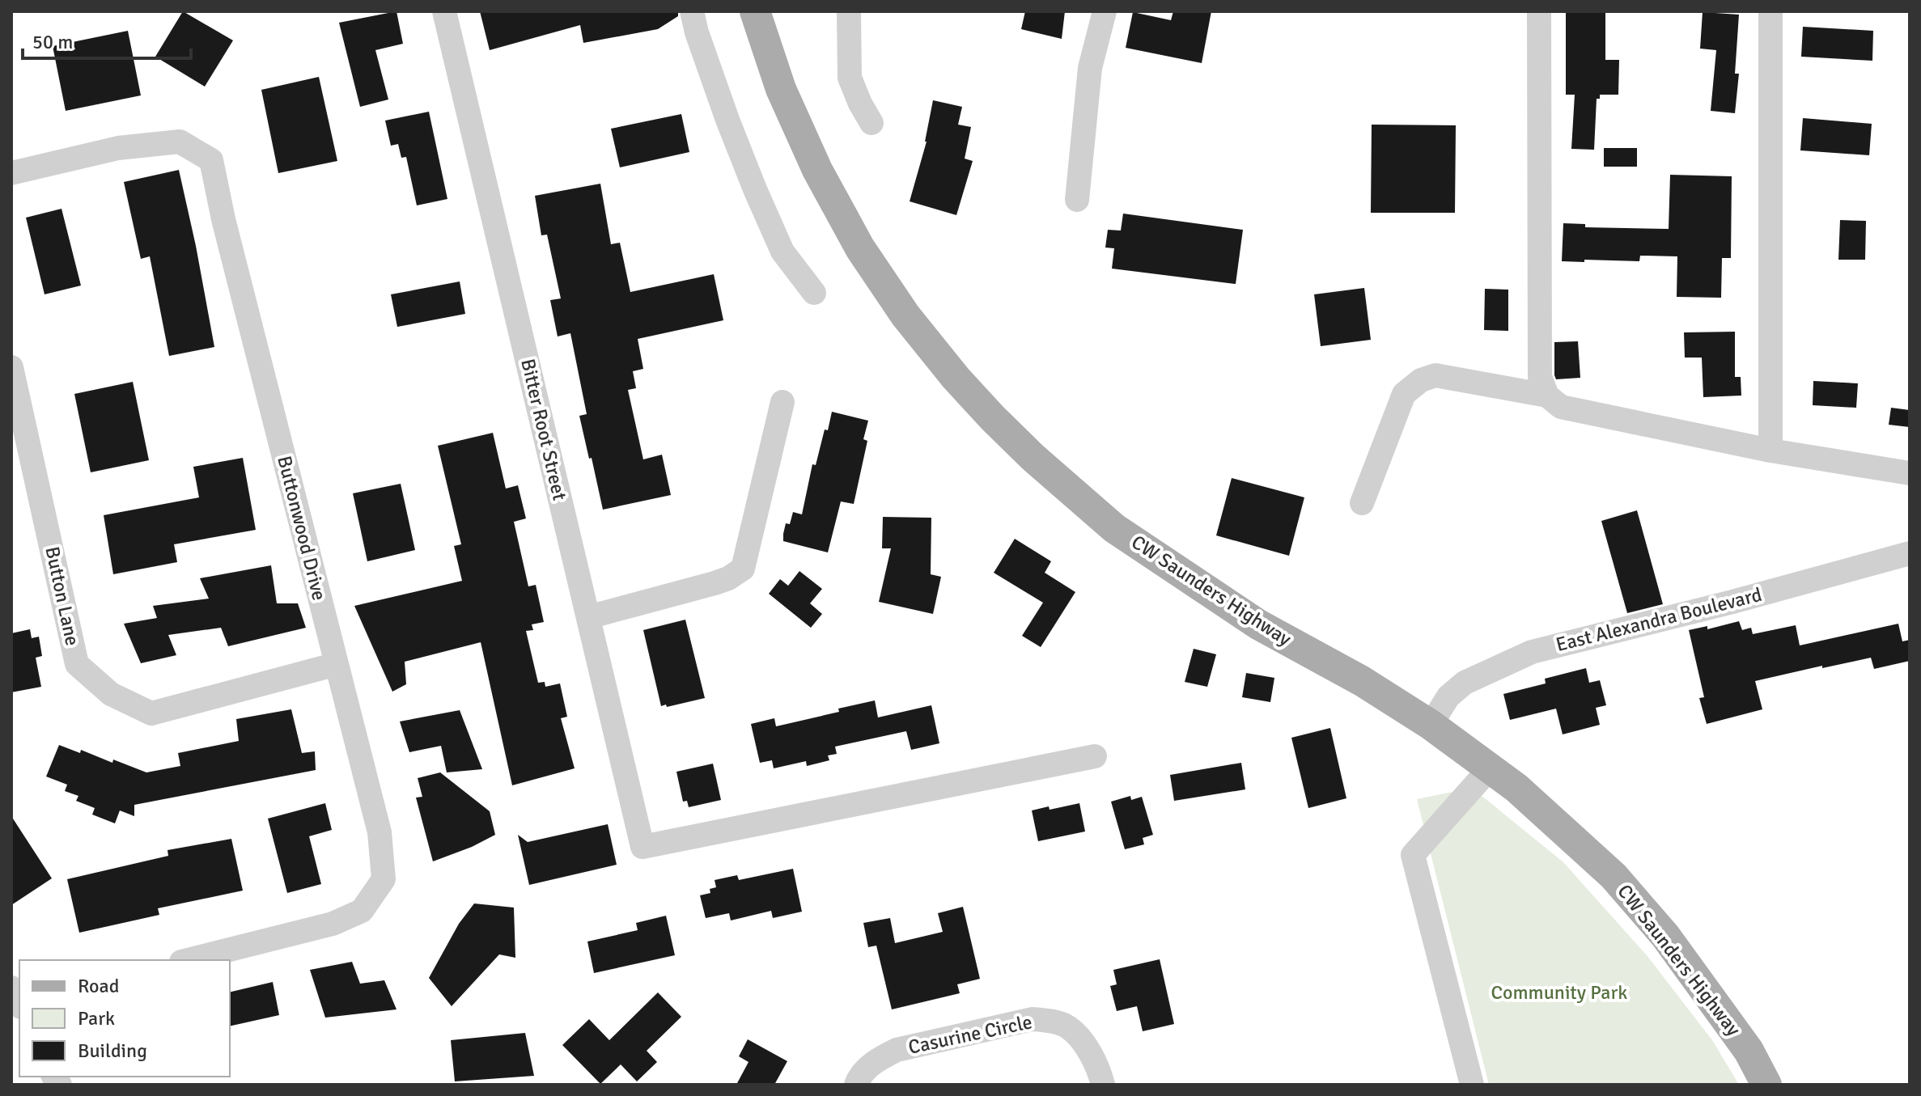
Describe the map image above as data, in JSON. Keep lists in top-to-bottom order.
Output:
{
  "streets": {
    "main road": ["CW Saunders Highway"],
    "street": [
      "Bitter Root Street",
      "Buttonwood Drive",
      "Button Lane",
      "East Alexandra Boulevard",
      "Casurine Circle"
    ]
  },
  "crossings": [
    ["Buttonwood Drive", "Button Lane"],
    ["CW Saunders Highway", "East Alexandra Boulevard"]
  ],
  "parks": ["Community Park"],
  "legend": ["Road", "Park", "Building"],
  "scale_bar": "50 m"
}
